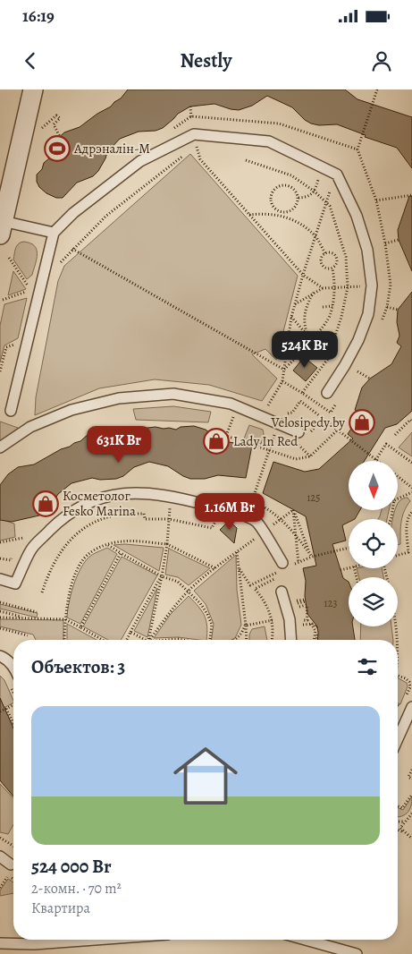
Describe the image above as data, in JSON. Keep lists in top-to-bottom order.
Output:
{
  "places": {
    "sports": ["Адрэналін-М"],
    "shop": ["Velosipedy.by", "Lady In Red", "Косметолог Fesko Marina"]
  },
  "house_numbers": ["125", "123"],
  "north": "bottom",
  "page": {
    "status": "16:19",
    "header": "Nestly",
    "price": ["524K Br", "631K Br", "1.16M Br"],
    "heading": "Объектов: 3",
    "list": [
      {
        "name": "524 000 Br",
        "note": "2-комн. · 70 m² · Квартира"
      }
    ]
  }
}
